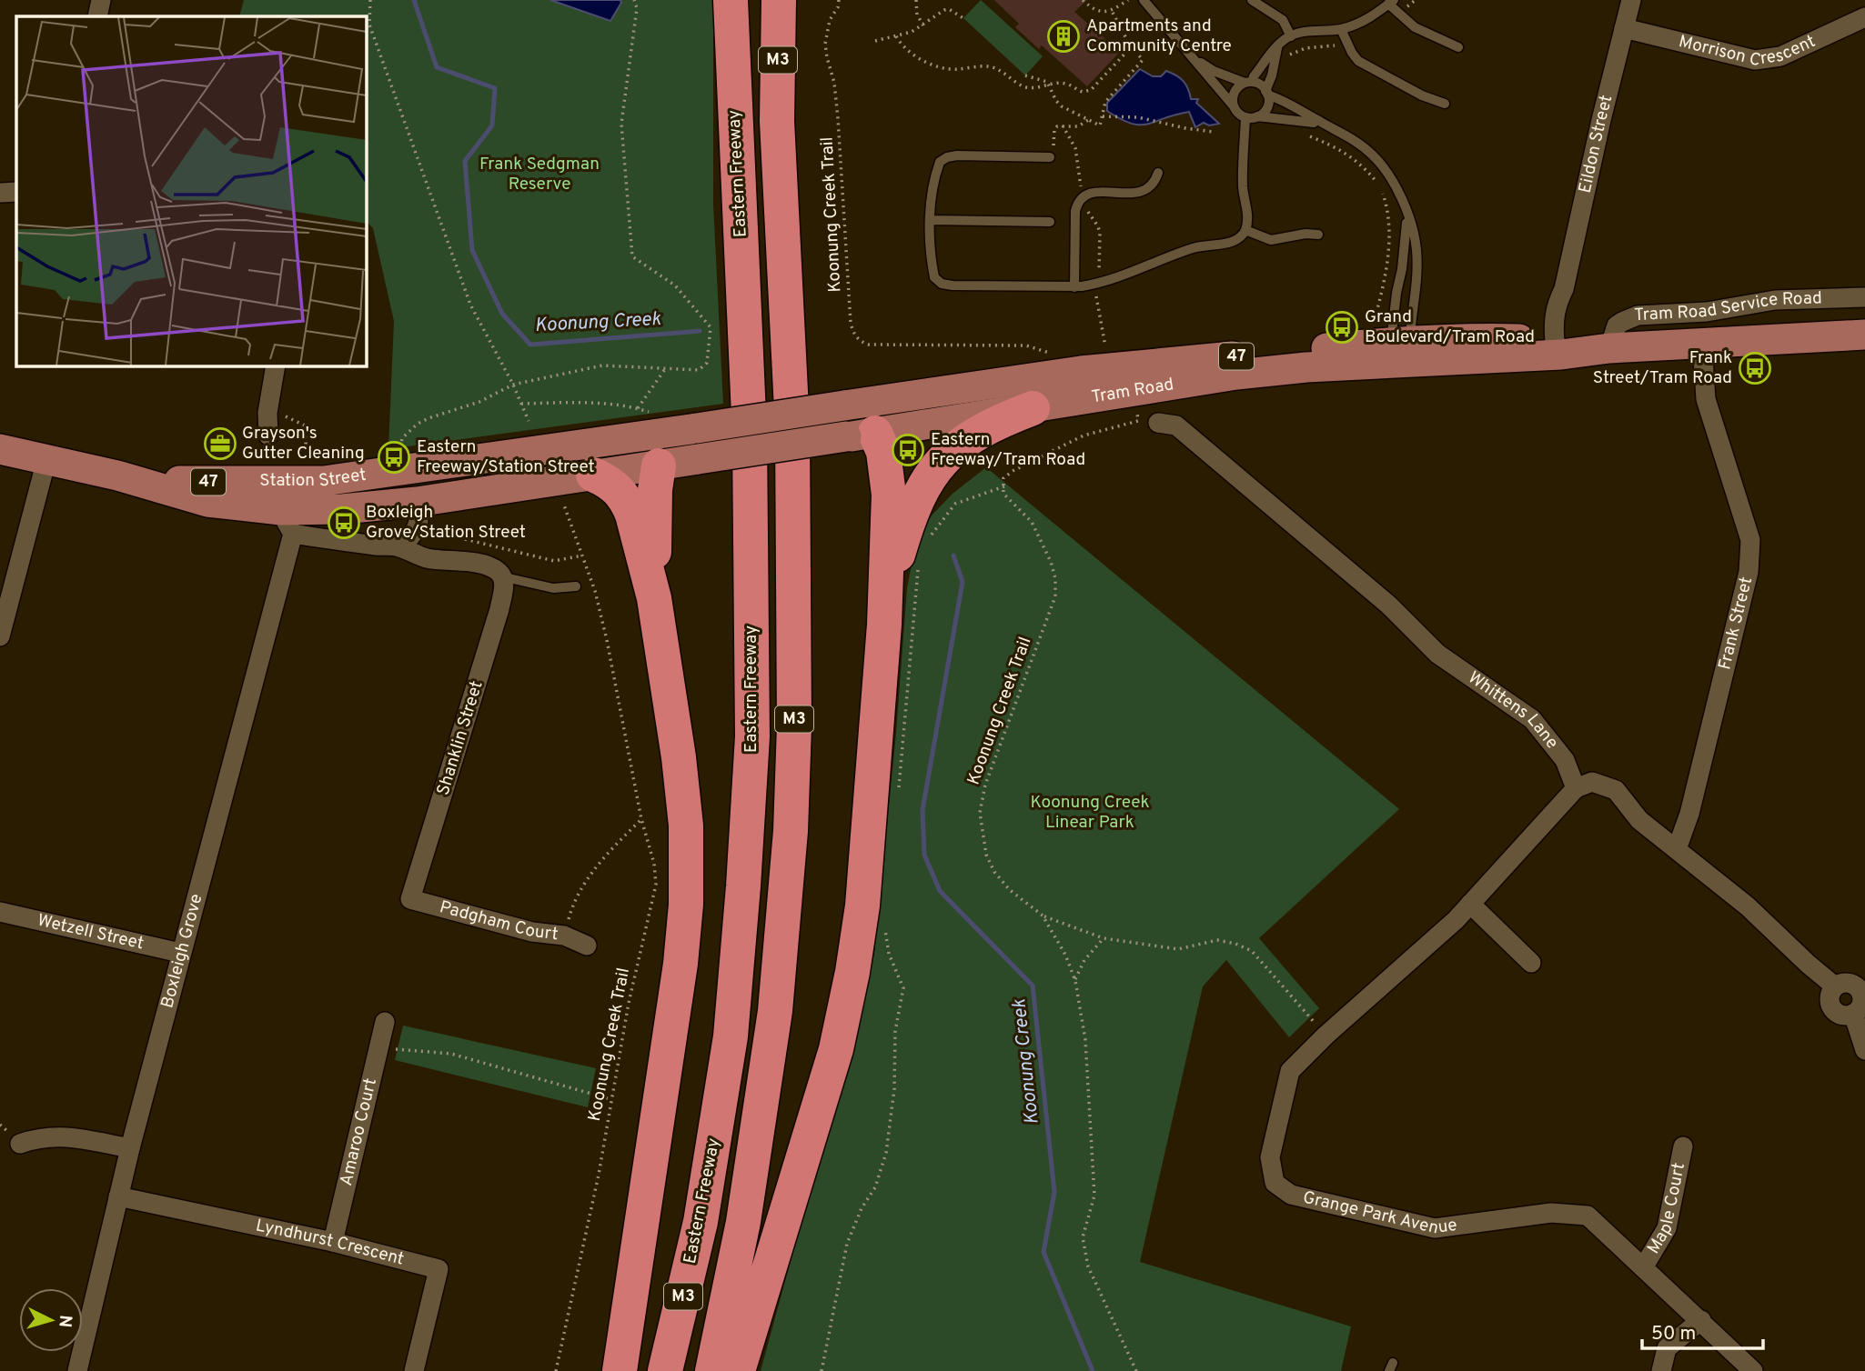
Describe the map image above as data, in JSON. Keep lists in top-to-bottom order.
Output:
{
  "streets": {
    "highway": ["M3", "Eastern Freeway"],
    "main road": ["47", "Tram Road", "Station Street"],
    "street": [
      "Morrison Crescent",
      "Eildon Street",
      "Tram Road Service Road",
      "Frank Street",
      "Whittens Lane",
      "Shanklin Street",
      "Padgham Court",
      "Wetzell Street",
      "Boxleigh Grove",
      "Amaroo Court",
      "Maple Court",
      "Grange Park Avenue",
      "Lyndhurst Crescent"
    ],
    "path": ["Koonung Creek Trail"]
  },
  "crossings": [
    ["Morrison Crescent", "Eildon Street"],
    ["Eildon Street", "Tram Road"],
    ["Tram Road Service Road", "Tram Road"],
    ["Tram Road", "Station Street"],
    ["Tram Road", "Frank Street"],
    ["Station Street", "Shanklin Street"],
    ["Station Street", "Boxleigh Grove"],
    ["Whittens Lane", "Grange Park Avenue"],
    ["Shanklin Street", "Padgham Court"],
    ["Wetzell Street", "Boxleigh Grove"],
    ["Boxleigh Grove", "Lyndhurst Crescent"],
    ["Amaroo Court", "Lyndhurst Crescent"],
    ["Maple Court", "Grange Park Avenue"]
  ],
  "water": ["Koonung Creek"],
  "parks": ["Frank Sedgman Reserve", "Koonung Creek Linear Park"],
  "places": {
    "building": ["Apartments and Community Centre"],
    "bus stop": [
      "Grand Boulevard/Tram Road",
      "Frank Street/Tram Road",
      "Eastern Freeway/Tram Road",
      "Eastern Freeway/Station Street",
      "Boxleigh Grove/Station Street"
    ],
    "office": ["Grayson's Gutter Cleaning"]
  },
  "scale_bar": "50 m",
  "north": "right"
}
